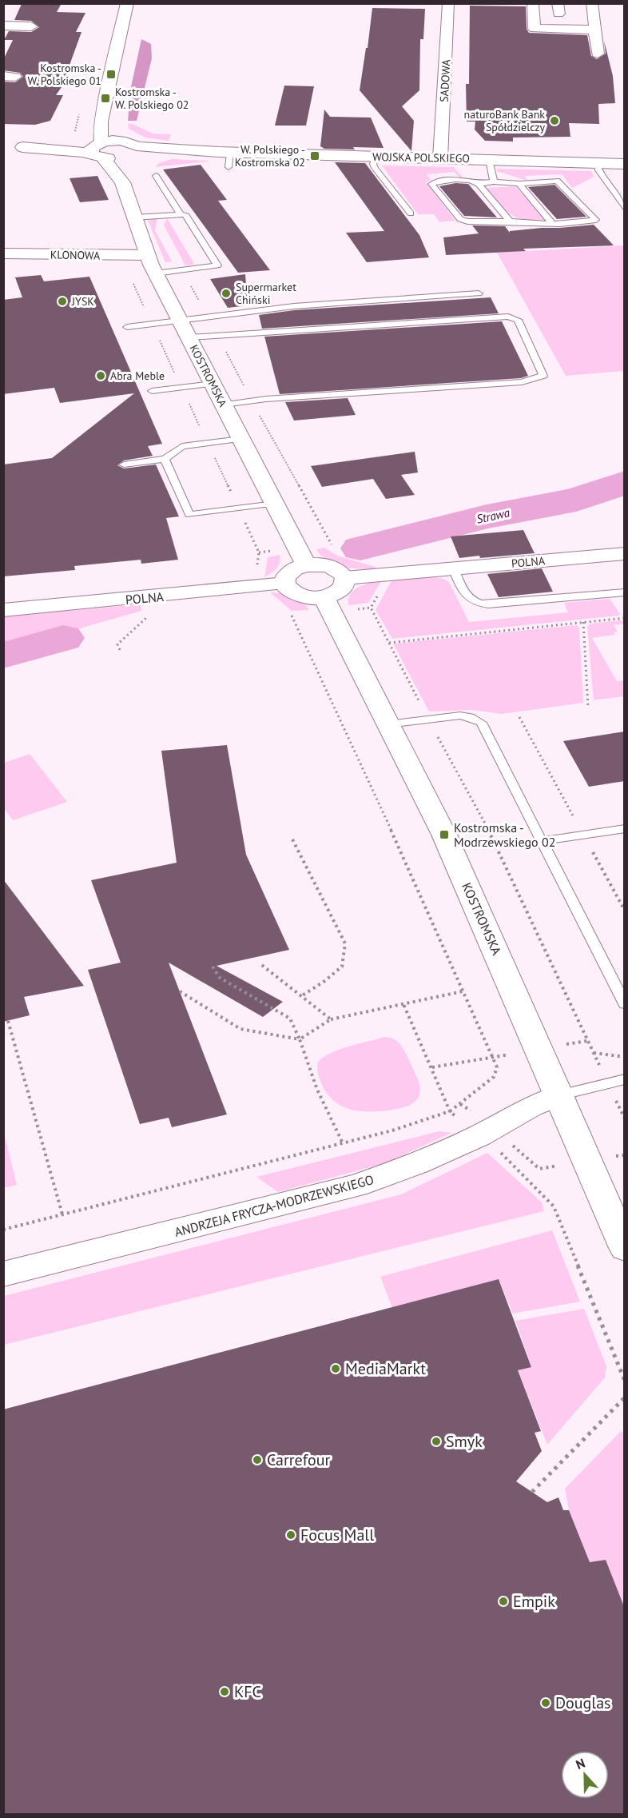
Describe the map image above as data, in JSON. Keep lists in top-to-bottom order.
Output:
{
  "streets": {
    "street": [
      "SADOWA",
      "WOJSKA POLSKIEGO",
      "KLONOWA",
      "KOSTROMSKA",
      "POLNA",
      "ANDRZEJA FRYCZA-MODRZEWSKIEGO"
    ]
  },
  "crossings": [
    ["SADOWA", "WOJSKA POLSKIEGO"],
    ["WOJSKA POLSKIEGO", "KOSTROMSKA"],
    ["KLONOWA", "KOSTROMSKA"],
    ["KOSTROMSKA", "ANDRZEJA FRYCZA-MODRZEWSKIEGO"]
  ],
  "water": ["Strawa"],
  "places": {
    "transit": [
      "Kostromska - W. Polskiego 01",
      "Kostromska - W. Polskiego 02",
      "W. Polskiego - Kostromska 02",
      "Kostromska - Modrzewskiego 02"
    ],
    "other": [
      "naturoBank Bank Spółdzielczy",
      "Supermarket Chiński",
      "JYSK",
      "Abra Meble",
      "MediaMarkt",
      "Smyk",
      "Carrefour",
      "Focus Mall",
      "Empik",
      "KFC",
      "Douglas"
    ]
  },
  "north": "top"
}
